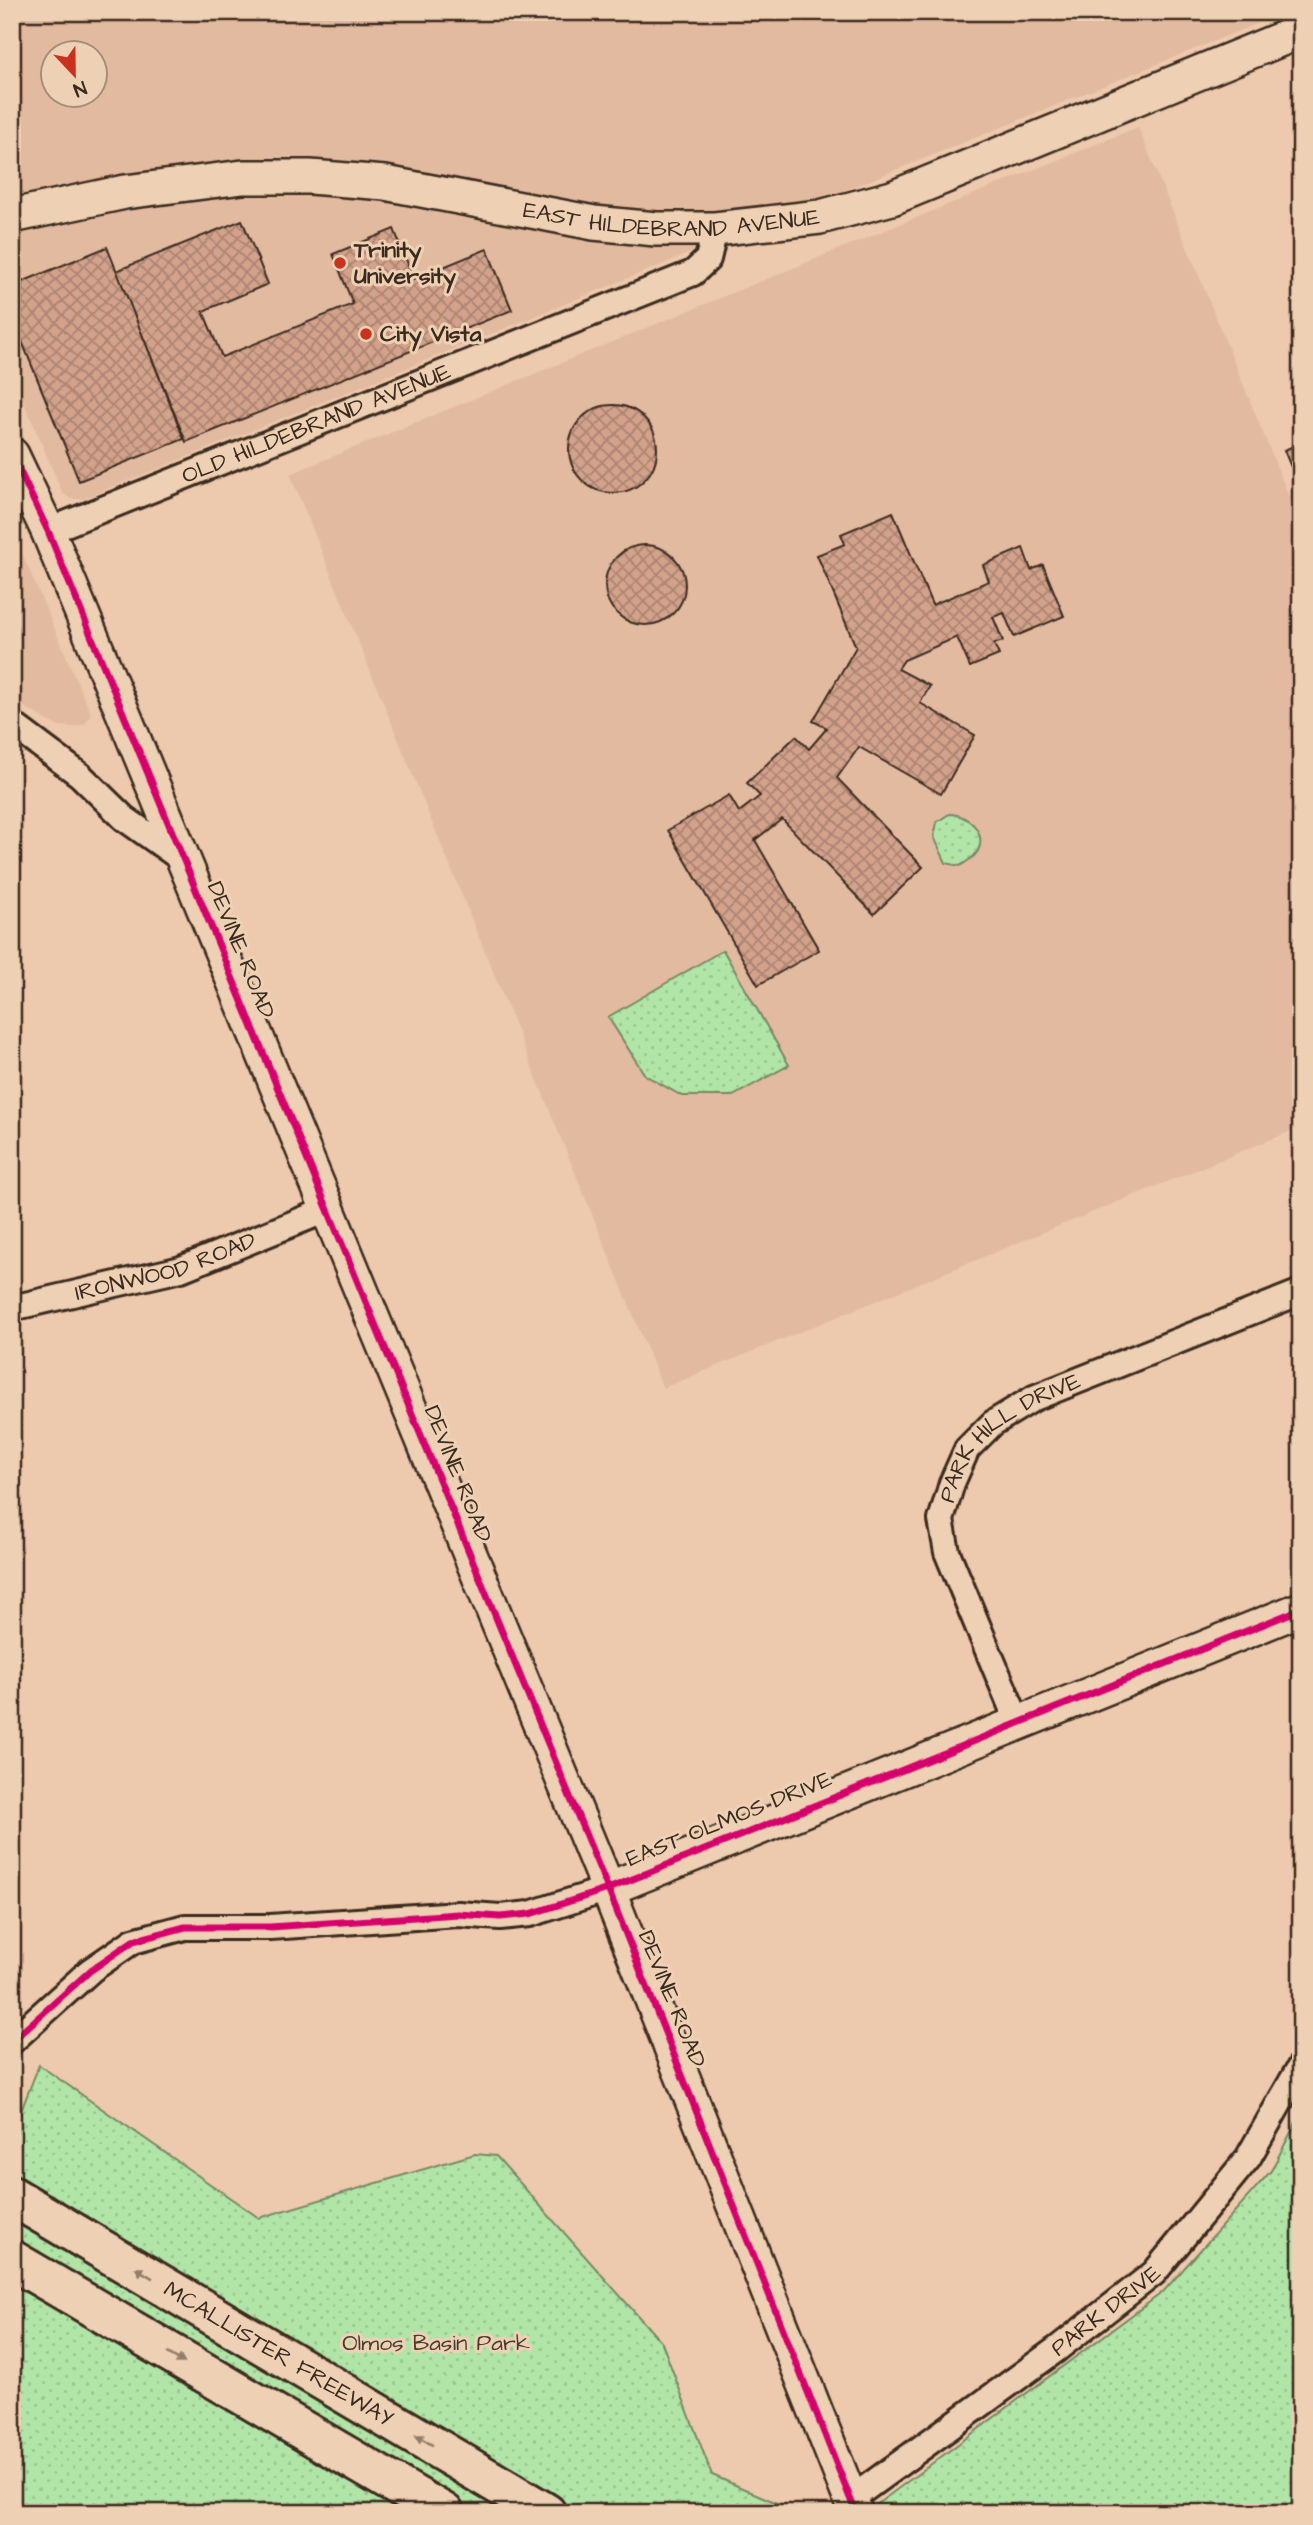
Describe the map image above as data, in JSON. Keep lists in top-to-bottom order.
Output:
{
  "streets": {
    "highway": ["MCALLISTER FREEWAY"],
    "street": [
      "EAST HILDEBRAND AVENUE",
      "OLD HILDEBRAND AVENUE",
      "DEVINE ROAD",
      "IRONWOOD ROAD",
      "PARK HILL DRIVE",
      "EAST OLMOS DRIVE",
      "PARK DRIVE"
    ]
  },
  "crossings": [
    ["EAST HILDEBRAND AVENUE", "OLD HILDEBRAND AVENUE"],
    ["OLD HILDEBRAND AVENUE", "DEVINE ROAD"],
    ["DEVINE ROAD", "IRONWOOD ROAD"],
    ["DEVINE ROAD", "EAST OLMOS DRIVE"],
    ["DEVINE ROAD", "PARK DRIVE"],
    ["PARK HILL DRIVE", "EAST OLMOS DRIVE"]
  ],
  "parks": ["Olmos Basin Park"],
  "places": ["Trinity University", "City Vista"],
  "north": "bottom"
}
